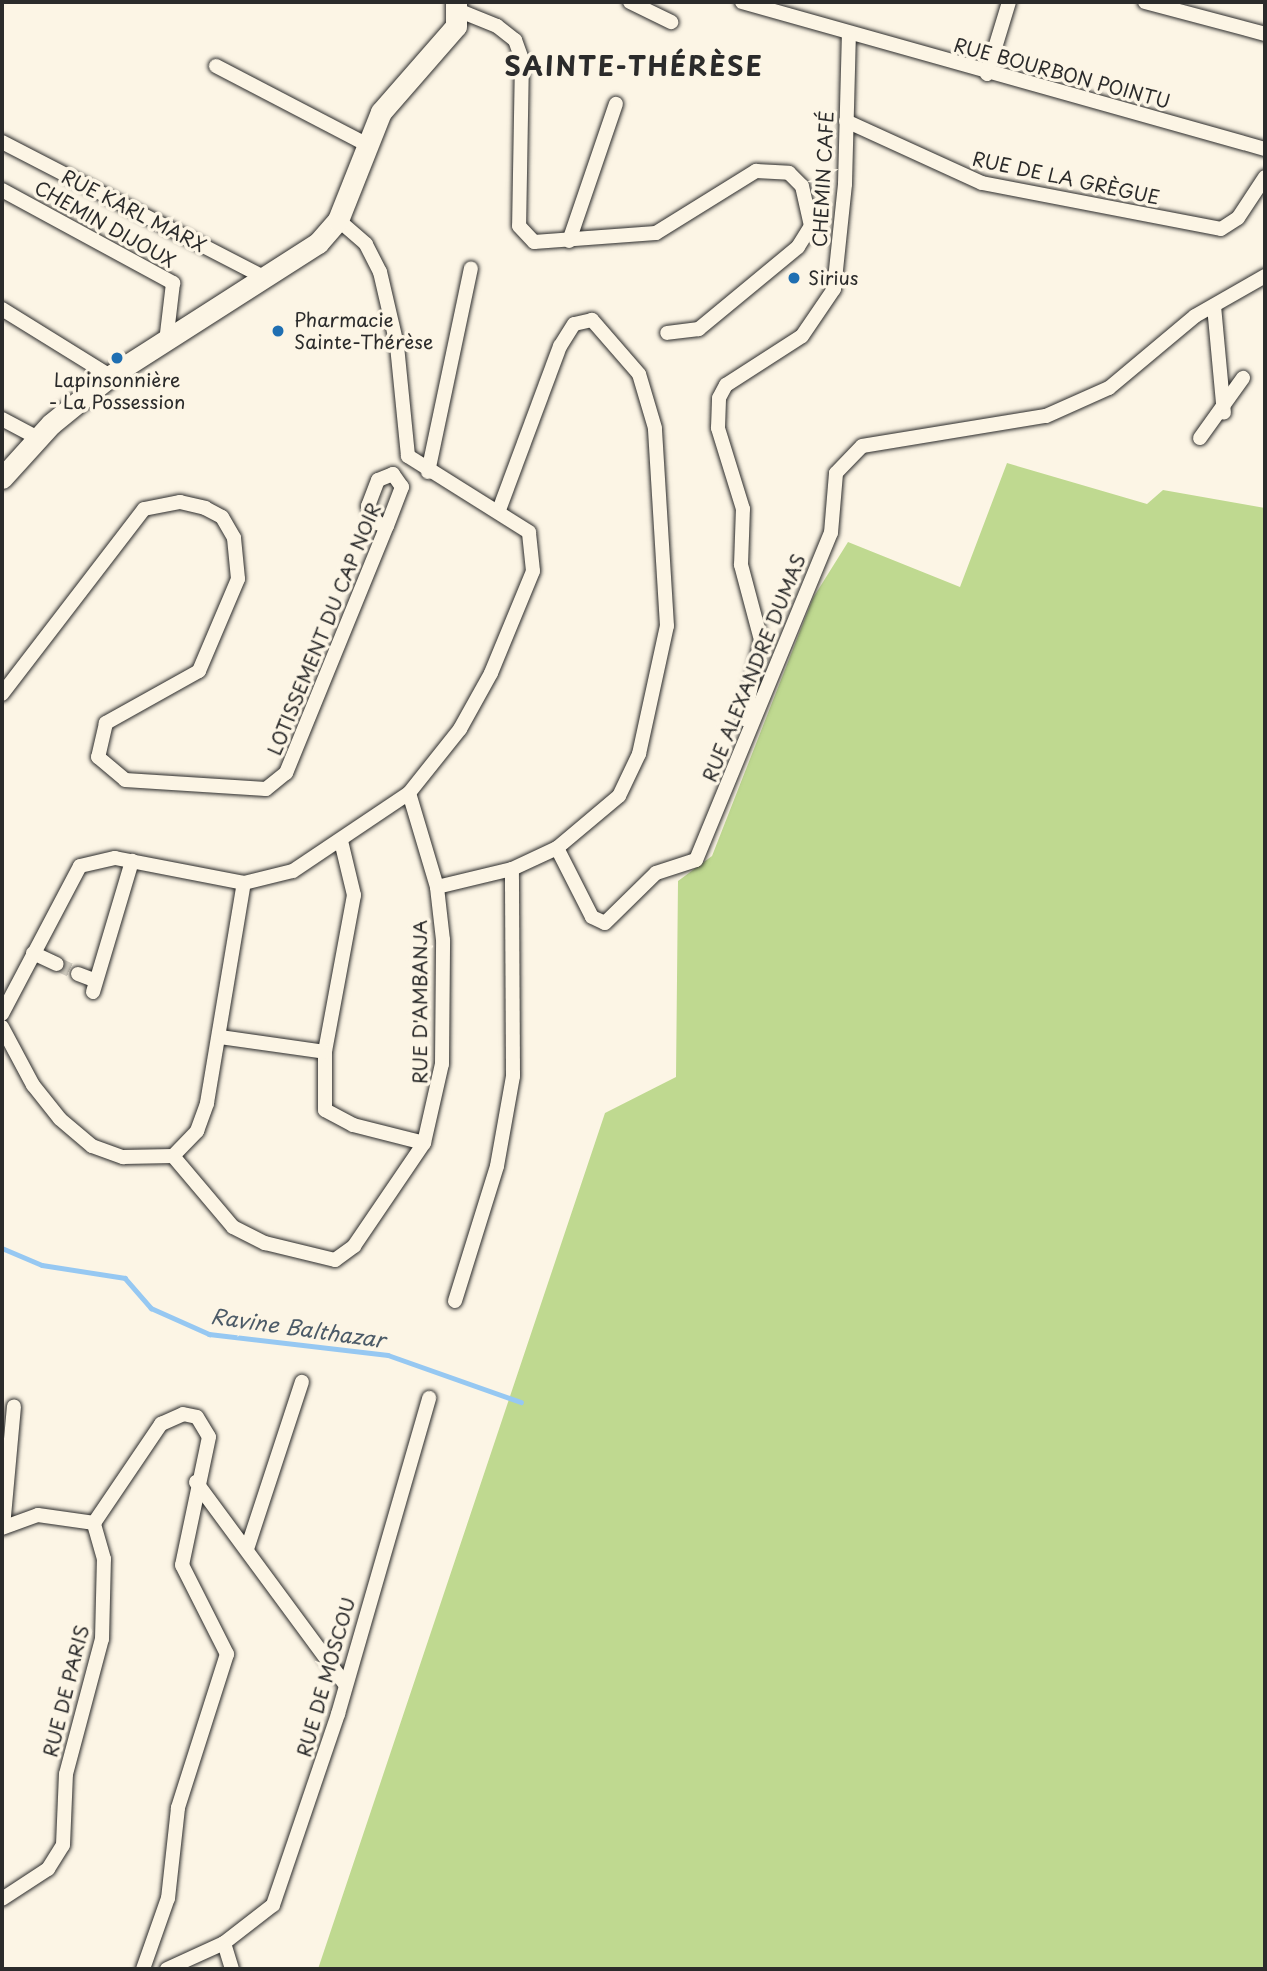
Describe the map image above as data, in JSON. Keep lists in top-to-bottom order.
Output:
{
  "streets": {
    "street": [
      "RUE BOURBON POINTU",
      "RUE DE LA GRÈGUE",
      "CHEMIN CAFÉ",
      "RUE KARL MARX",
      "CHEMIN DIJOUX",
      "LOTISSEMENT DU CAP NOIR",
      "RUE ALEXANDRE DUMAS",
      "RUE D'AMBANJA",
      "RUE DE MOSCOU",
      "RUE DE PARIS"
    ]
  },
  "crossings": [
    ["RUE BOURBON POINTU", "CHEMIN CAFÉ"],
    ["RUE DE LA GRÈGUE", "CHEMIN CAFÉ"],
    ["CHEMIN CAFÉ", "RUE ALEXANDRE DUMAS"]
  ],
  "districts": ["SAINTE-THÉRÈSE"],
  "water": ["Ravine Balthazar"],
  "places": ["Sirius", "Pharmacie Sainte-Thérèse", "Lapinsonnière - La Possession"]
}
